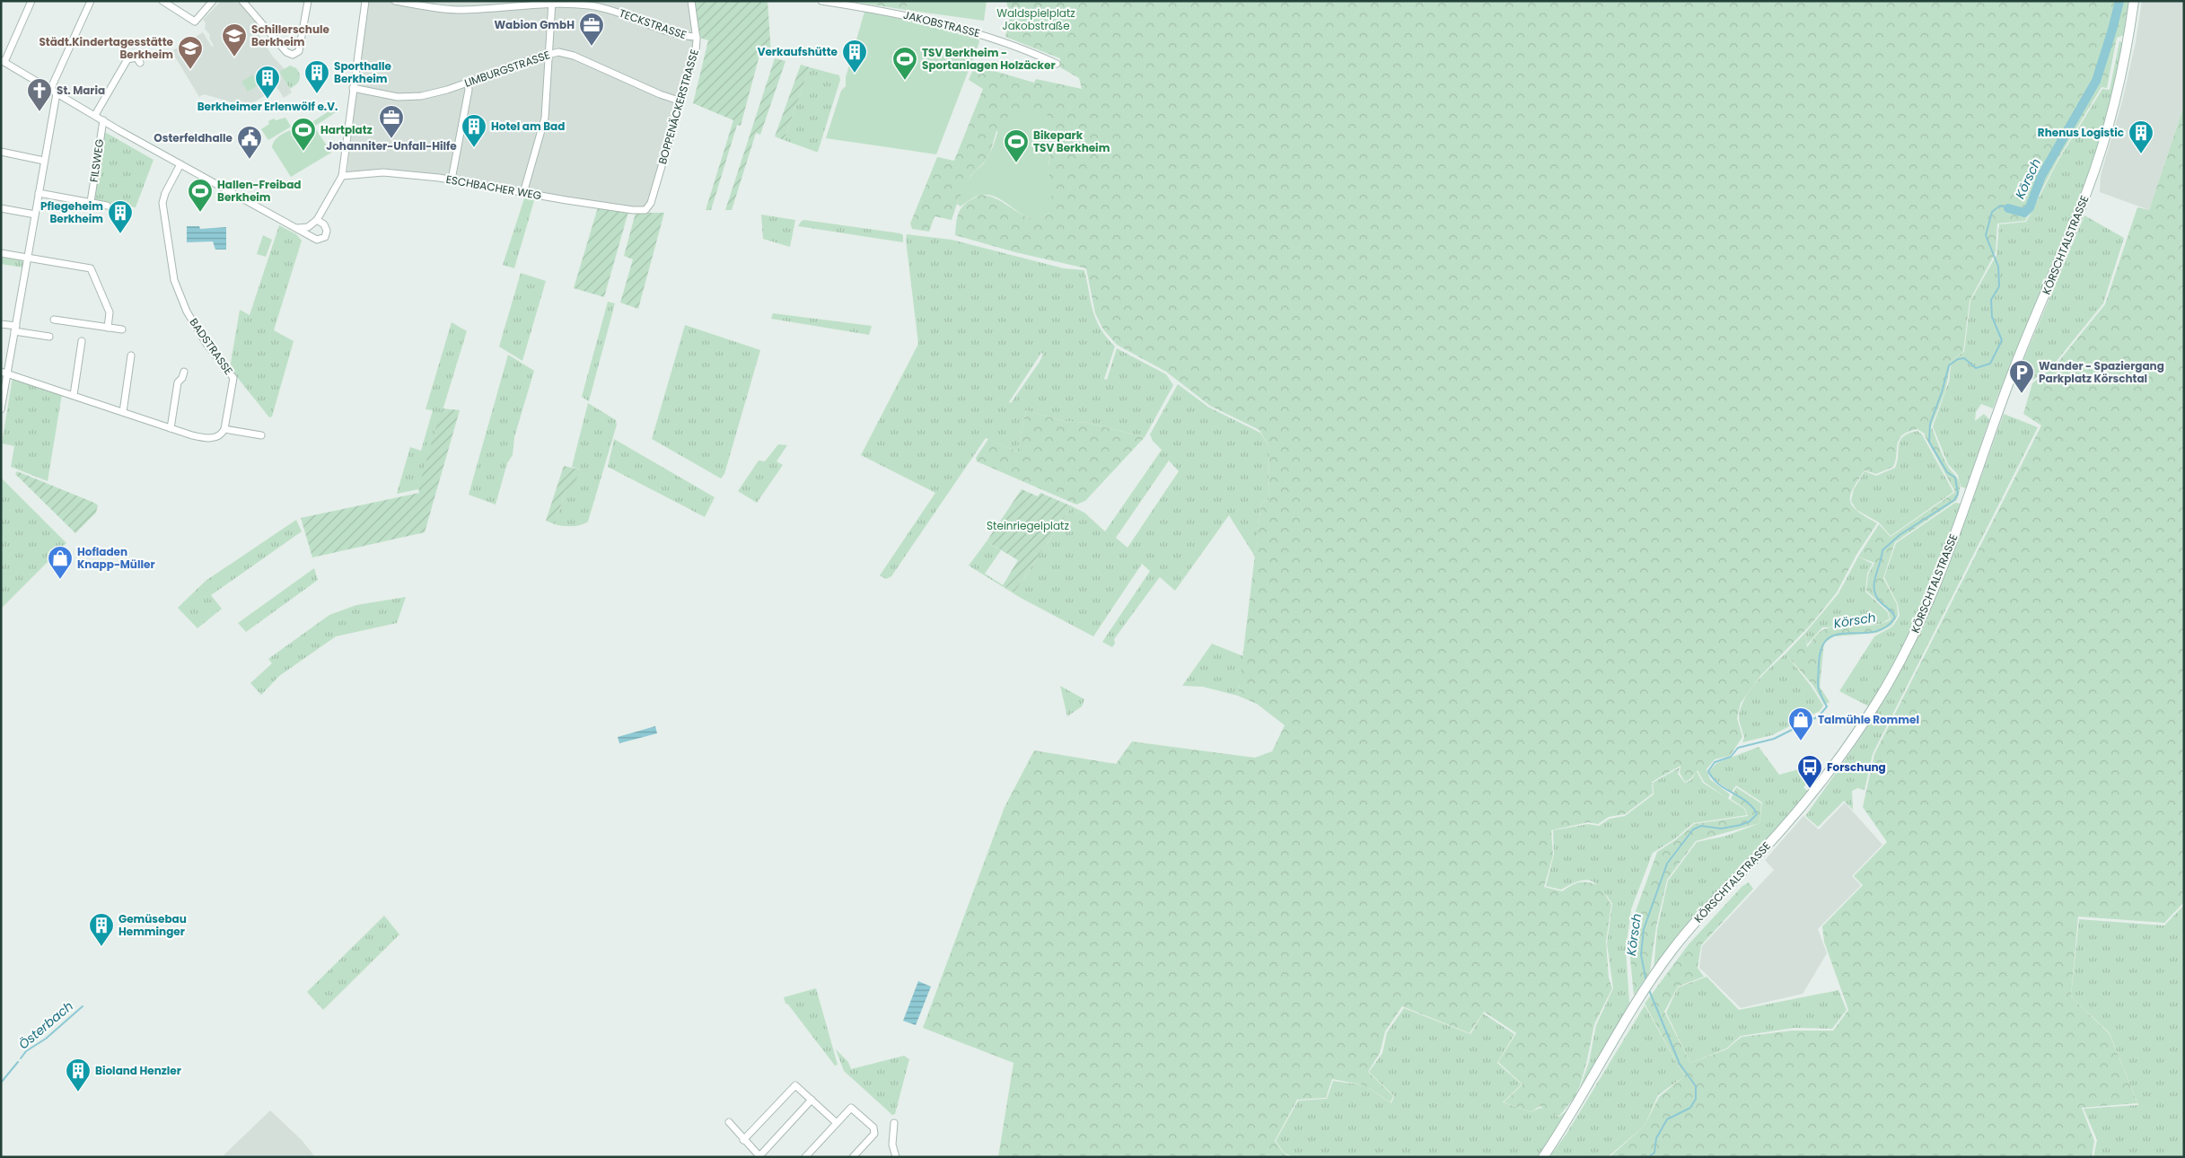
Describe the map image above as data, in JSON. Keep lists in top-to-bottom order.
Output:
{
  "streets": {
    "main road": ["KÖRSCHTALSTRASSE"],
    "street": [
      "TECKSTRASSE",
      "JAKOBSTRASSE",
      "LIMBURGSTRASSE",
      "BOPPENÄCKERSTRASSE",
      "FILSWEG",
      "ESCHBACHER WEG",
      "BADSTRASSE"
    ]
  },
  "crossings": [
    ["TECKSTRASSE", "BOPPENÄCKERSTRASSE"],
    ["LIMBURGSTRASSE", "BOPPENÄCKERSTRASSE"],
    ["BOPPENÄCKERSTRASSE", "ESCHBACHER WEG"]
  ],
  "water": ["Körsch", "Österbach"],
  "parks": ["Waldspielplatz Jakobstraße", "Steinriegelplatz"],
  "places": {
    "office": ["Wabion GmbH", "Johanniter-Unfall-Hilfe"],
    "school or university": ["Schillerschule Berkheim", "Städt.Kindertagesstätte Berkheim"],
    "building": [
      "Verkaufshütte",
      "Sporthalle Berkheim",
      "Berkheimer Erlenwölf e.V.",
      "Hotel am Bad",
      "Rhenus Logistic",
      "Pflegeheim Berkheim",
      "Gemüsebau Hemminger",
      "Bioland Henzler"
    ],
    "sports": [
      "TSV Berkheim - Sportanlagen Holzäcker",
      "Hartplatz",
      "Bikepark TSV Berkheim",
      "Hallen-Freibad Berkheim"
    ],
    "church": ["St. Maria"],
    "public building": ["Osterfeldhalle"],
    "parking": ["Wander - Spaziergang Parkplatz Körschtal"],
    "shop": ["Hofladen Knapp-Müller", "Talmühle Rommel"],
    "bus stop": ["Forschung"]
  }
}
